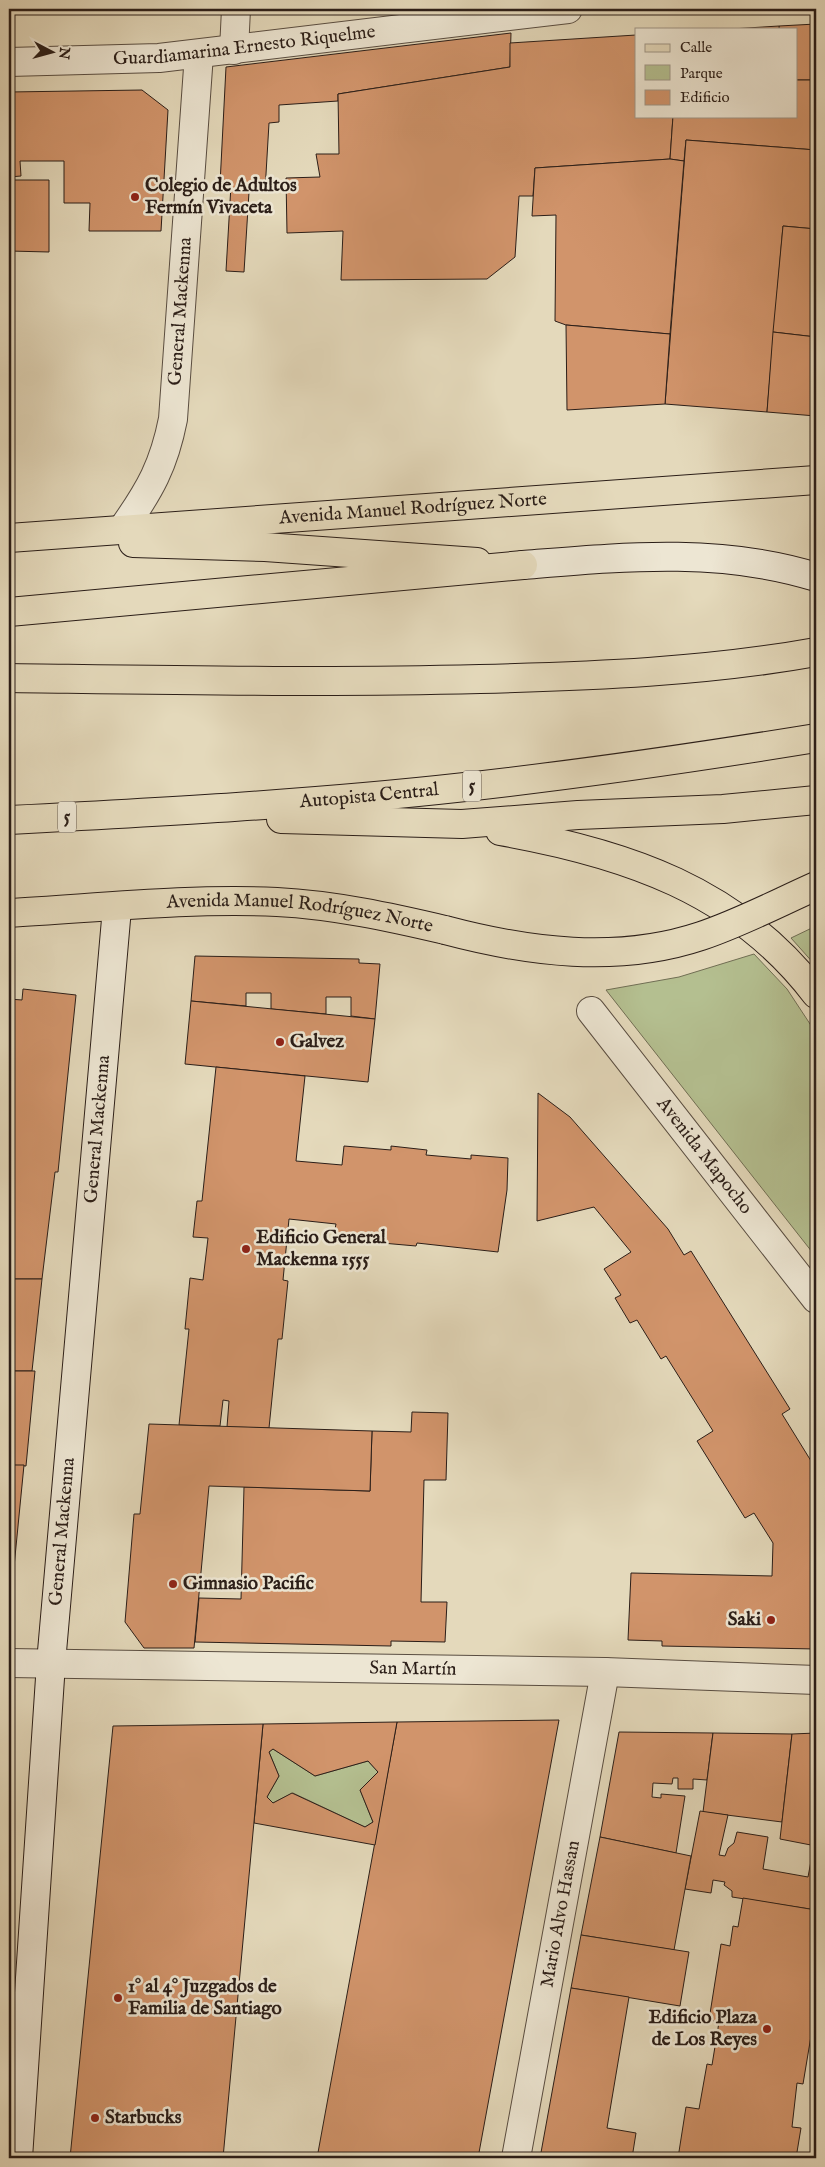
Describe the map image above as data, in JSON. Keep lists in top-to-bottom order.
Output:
{
  "streets": {
    "main road": ["Avenida Manuel Rodríguez Norte", "5", "Autopista Central"],
    "street": [
      "Guardiamarina Ernesto Riquelme",
      "General Mackenna",
      "Avenida Mapocho",
      "San Martín",
      "Mario Alvo Hassan"
    ]
  },
  "crossings": [
    ["Guardiamarina Ernesto Riquelme", "General Mackenna"],
    ["General Mackenna", "Avenida Manuel Rodríguez Norte"],
    ["General Mackenna", "San Martín"],
    ["San Martín", "Mario Alvo Hassan"]
  ],
  "places": [
    "Colegio de Adultos Fermín Vivaceta",
    "Galvez",
    "Edificio General Mackenna 1555",
    "Gimnasio Pacific",
    "Saki",
    "1° al 4° Juzgados de Familia de Santiago",
    "Edificio Plaza de Los Reyes",
    "Starbucks"
  ],
  "legend": ["Calle", "Parque", "Edificio"],
  "north": "right"
}
